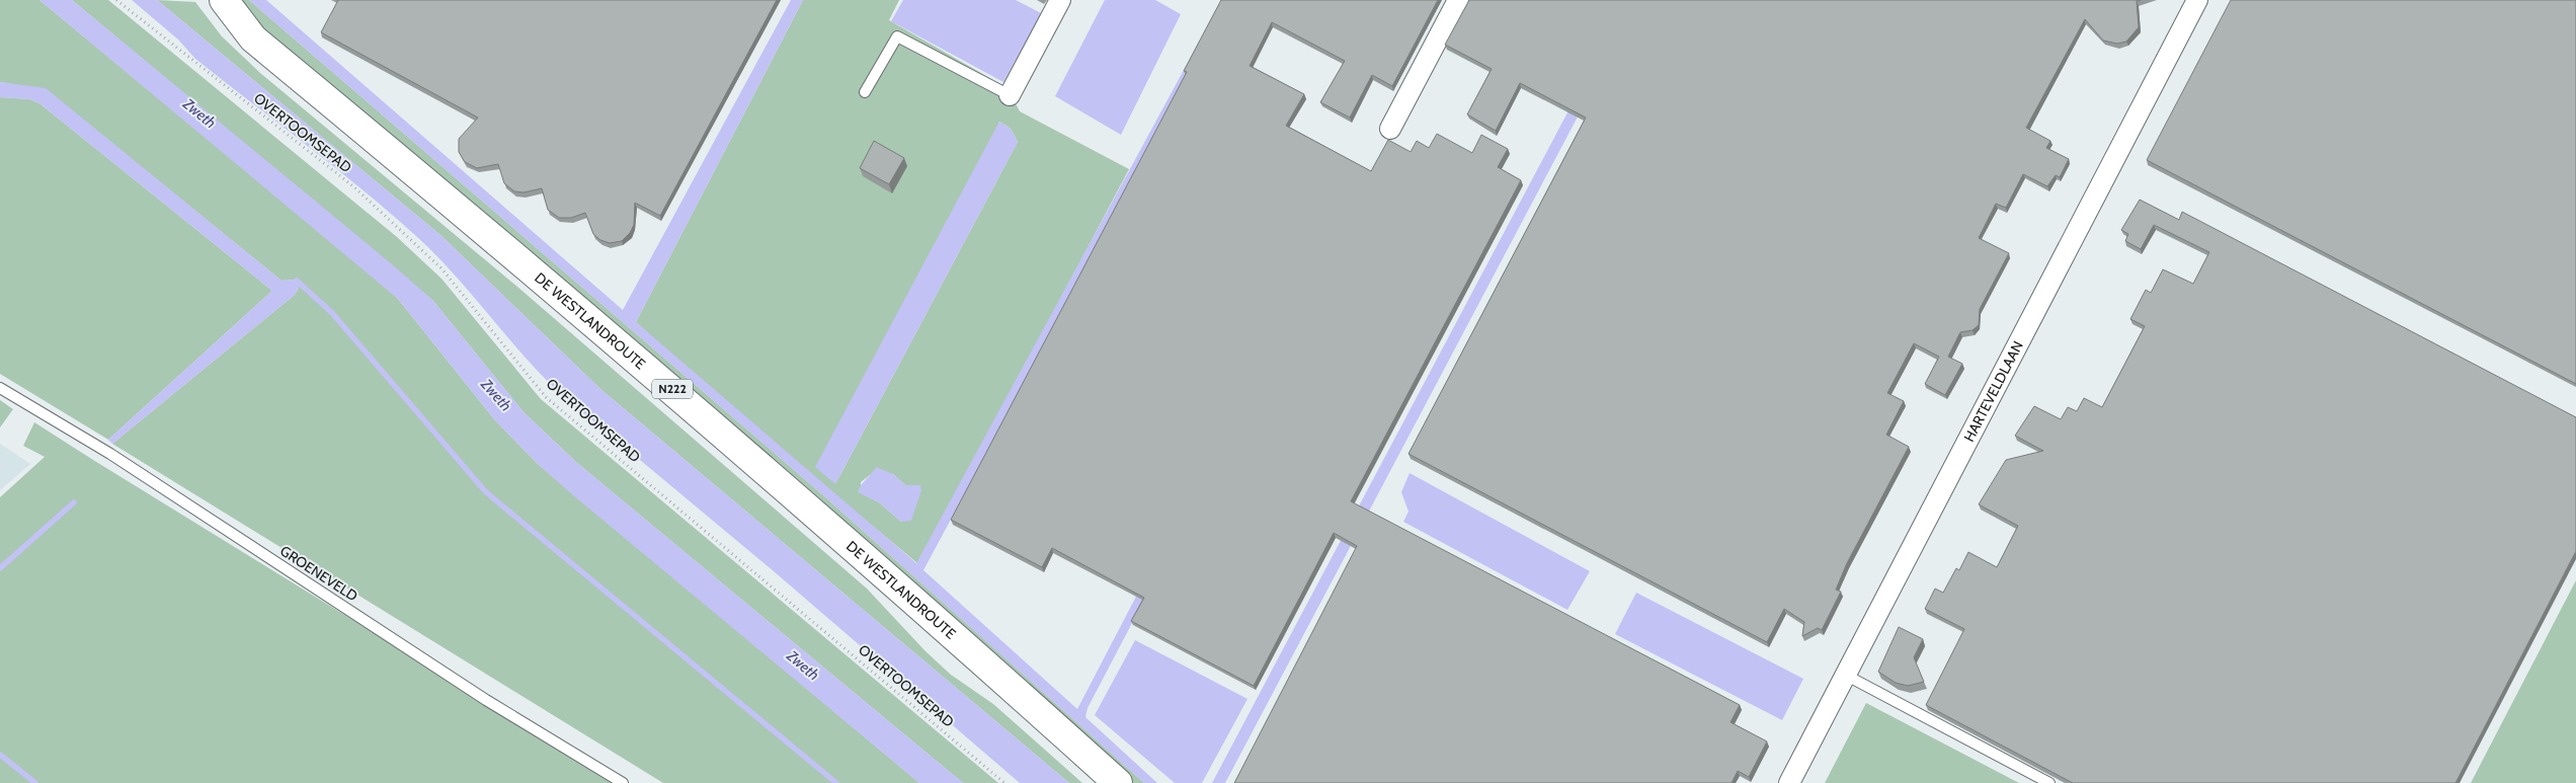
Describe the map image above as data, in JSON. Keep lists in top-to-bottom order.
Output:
{
  "streets": {
    "main road": ["DE WESTLANDROUTE", "N222"],
    "street": ["HARTEVELDLAAN"],
    "lane": ["GROENEVELD"],
    "path": ["OVERTOOMSEPAD"]
  },
  "water": ["Zweth"]
}
